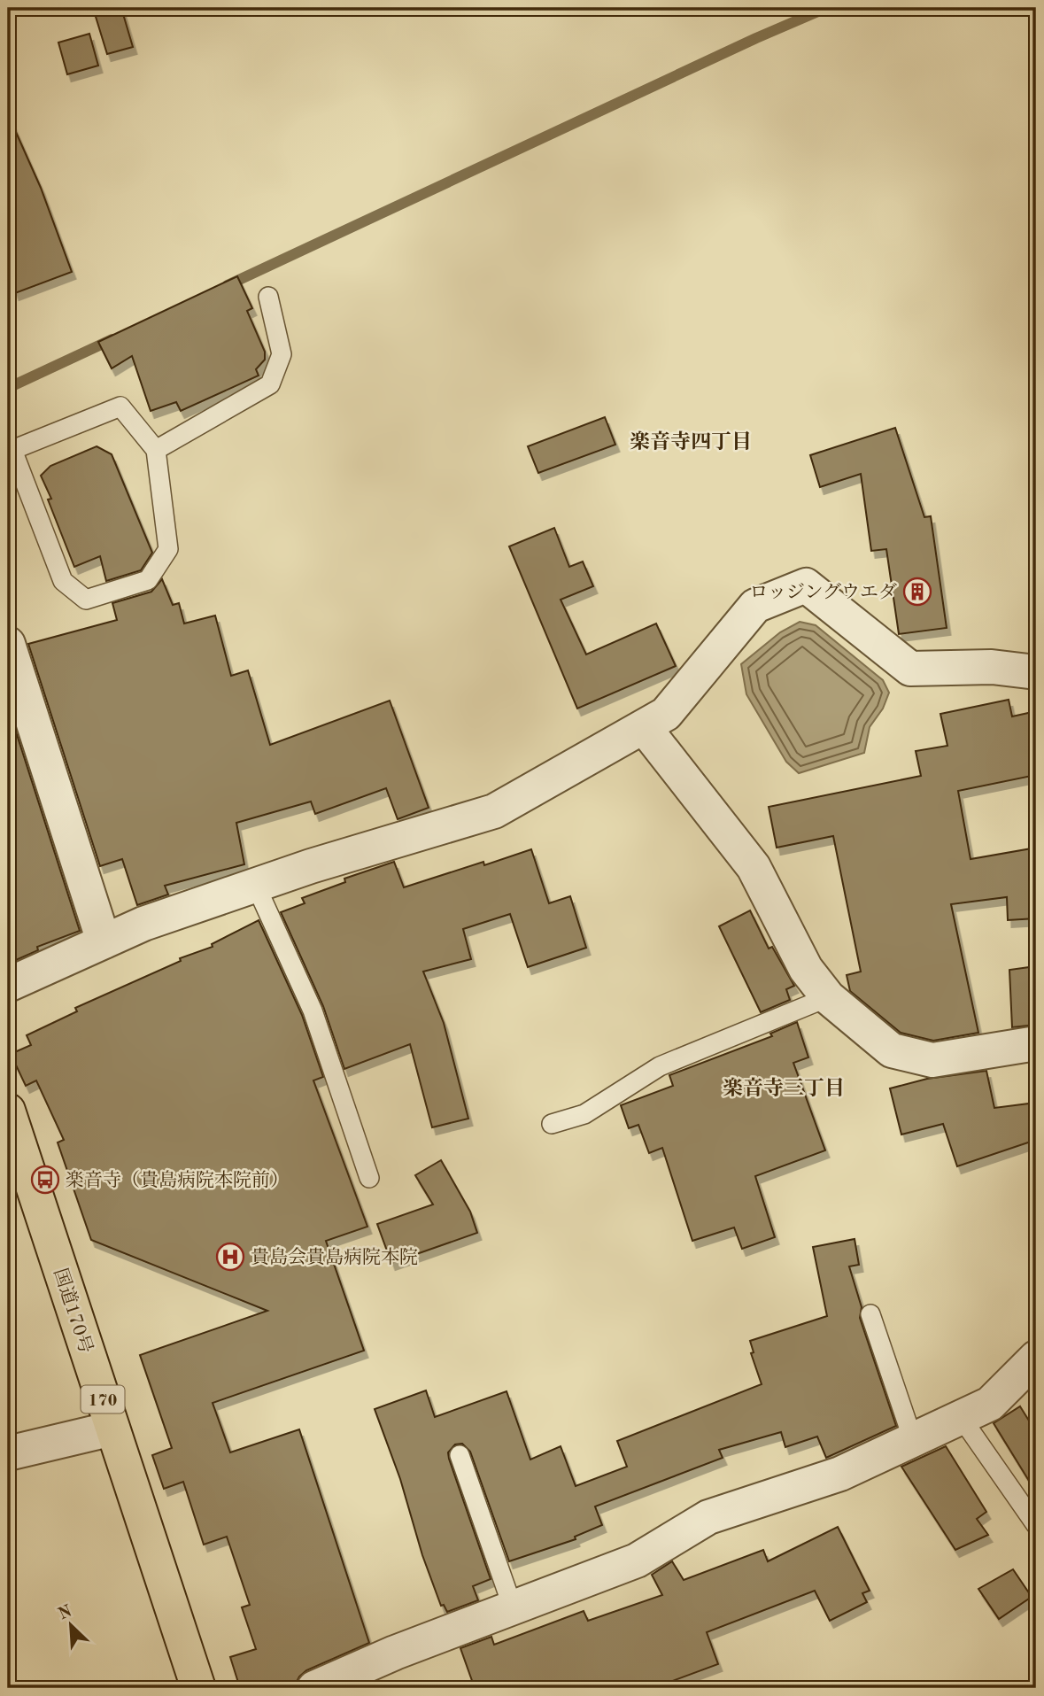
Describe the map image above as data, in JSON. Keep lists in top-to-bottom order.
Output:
{
  "streets": {
    "highway": ["国道170号", "170"]
  },
  "districts": ["楽音寺四丁目", "楽音寺三丁目"],
  "places": {
    "building": ["ロッジングウエダ"],
    "bus stop": ["楽音寺（貴島病院本院前）"],
    "hospital": ["貴島会貴島病院本院"]
  },
  "north": "top left"
}
